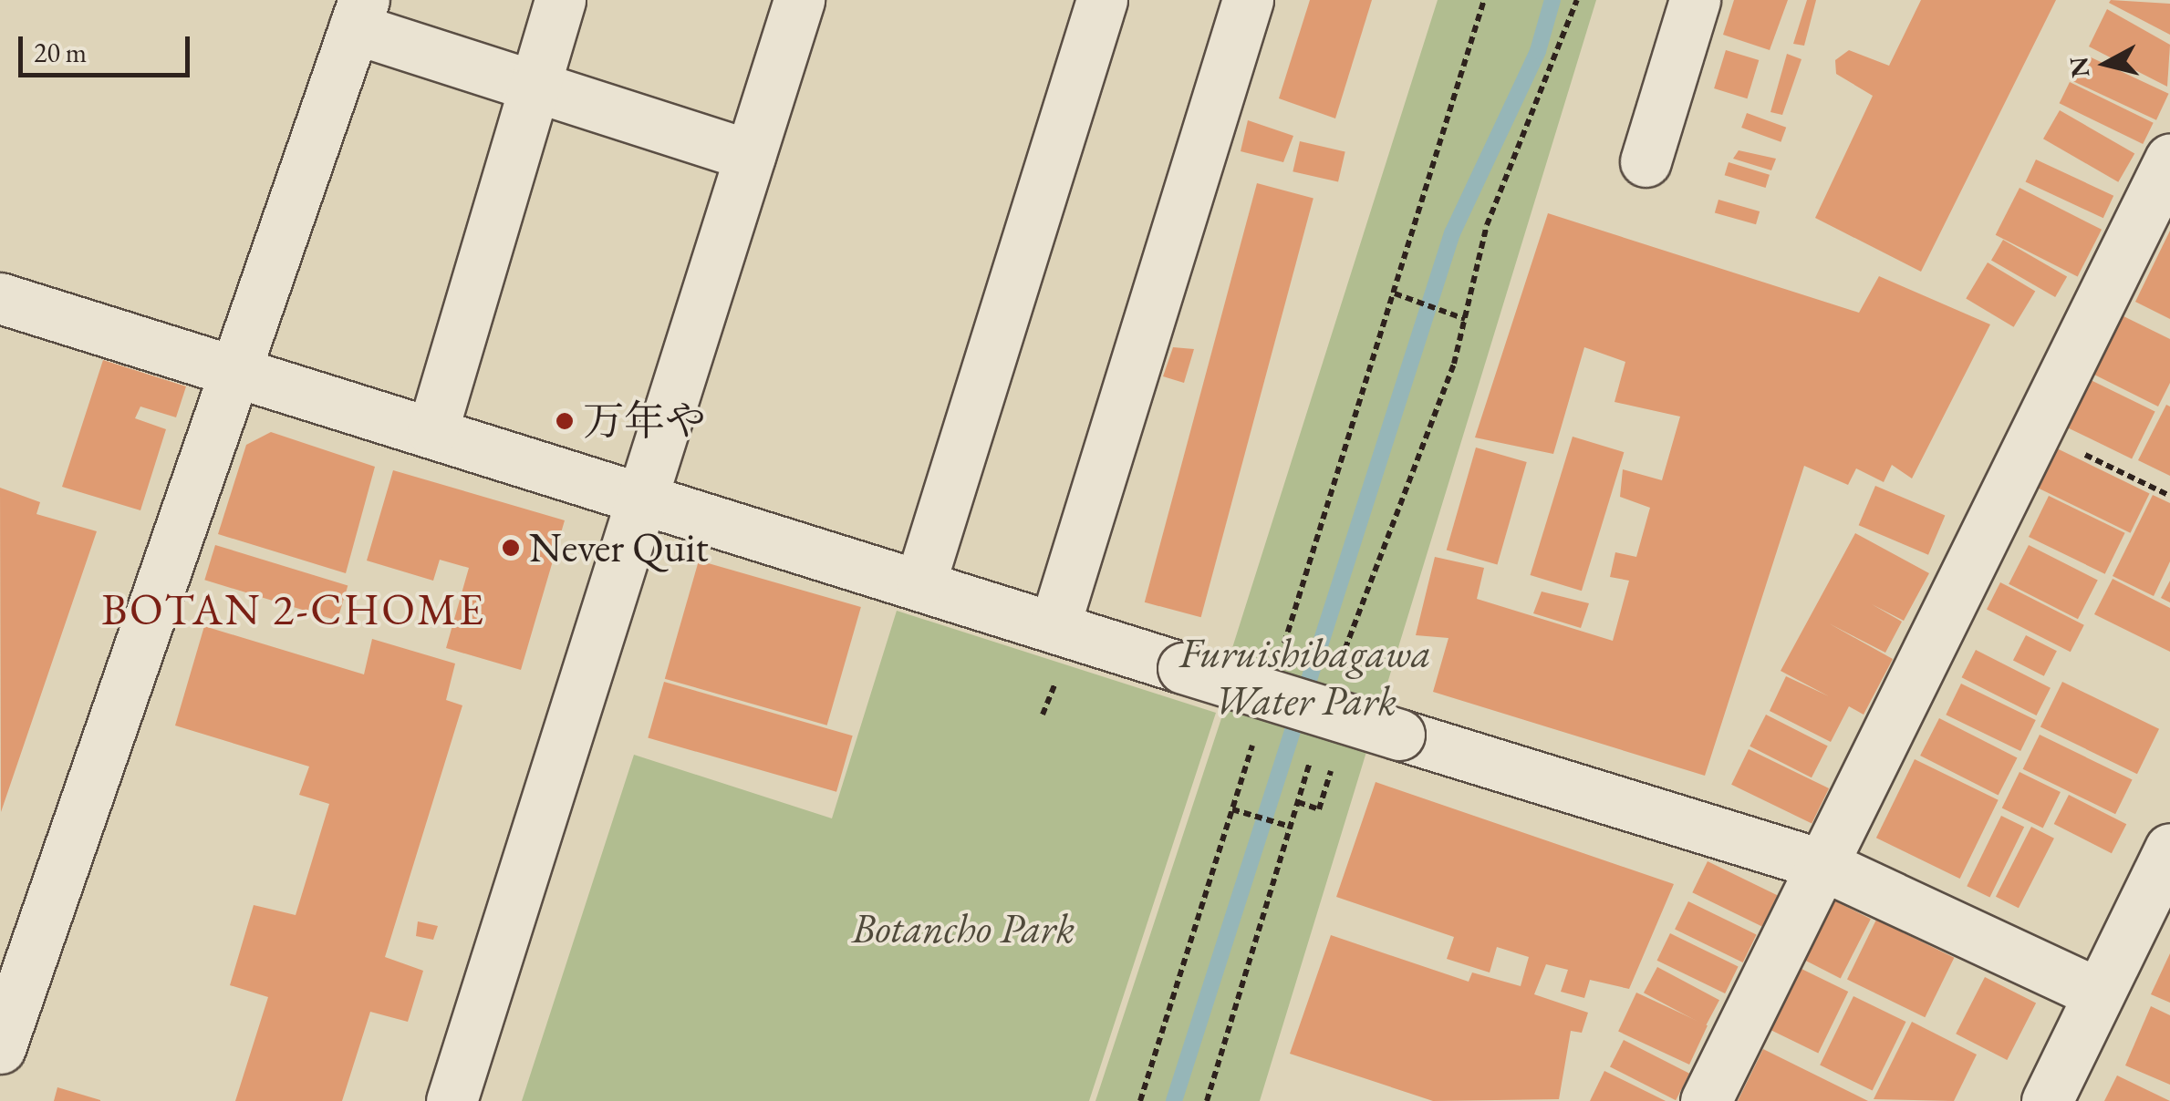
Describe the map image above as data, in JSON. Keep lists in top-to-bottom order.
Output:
{
  "districts": ["BOTAN 2-CHOME"],
  "parks": ["Furuishibagawa Water Park", "Botancho Park"],
  "places": ["万年や", "Never Quit"],
  "scale_bar": "20 m",
  "north": "left"
}
